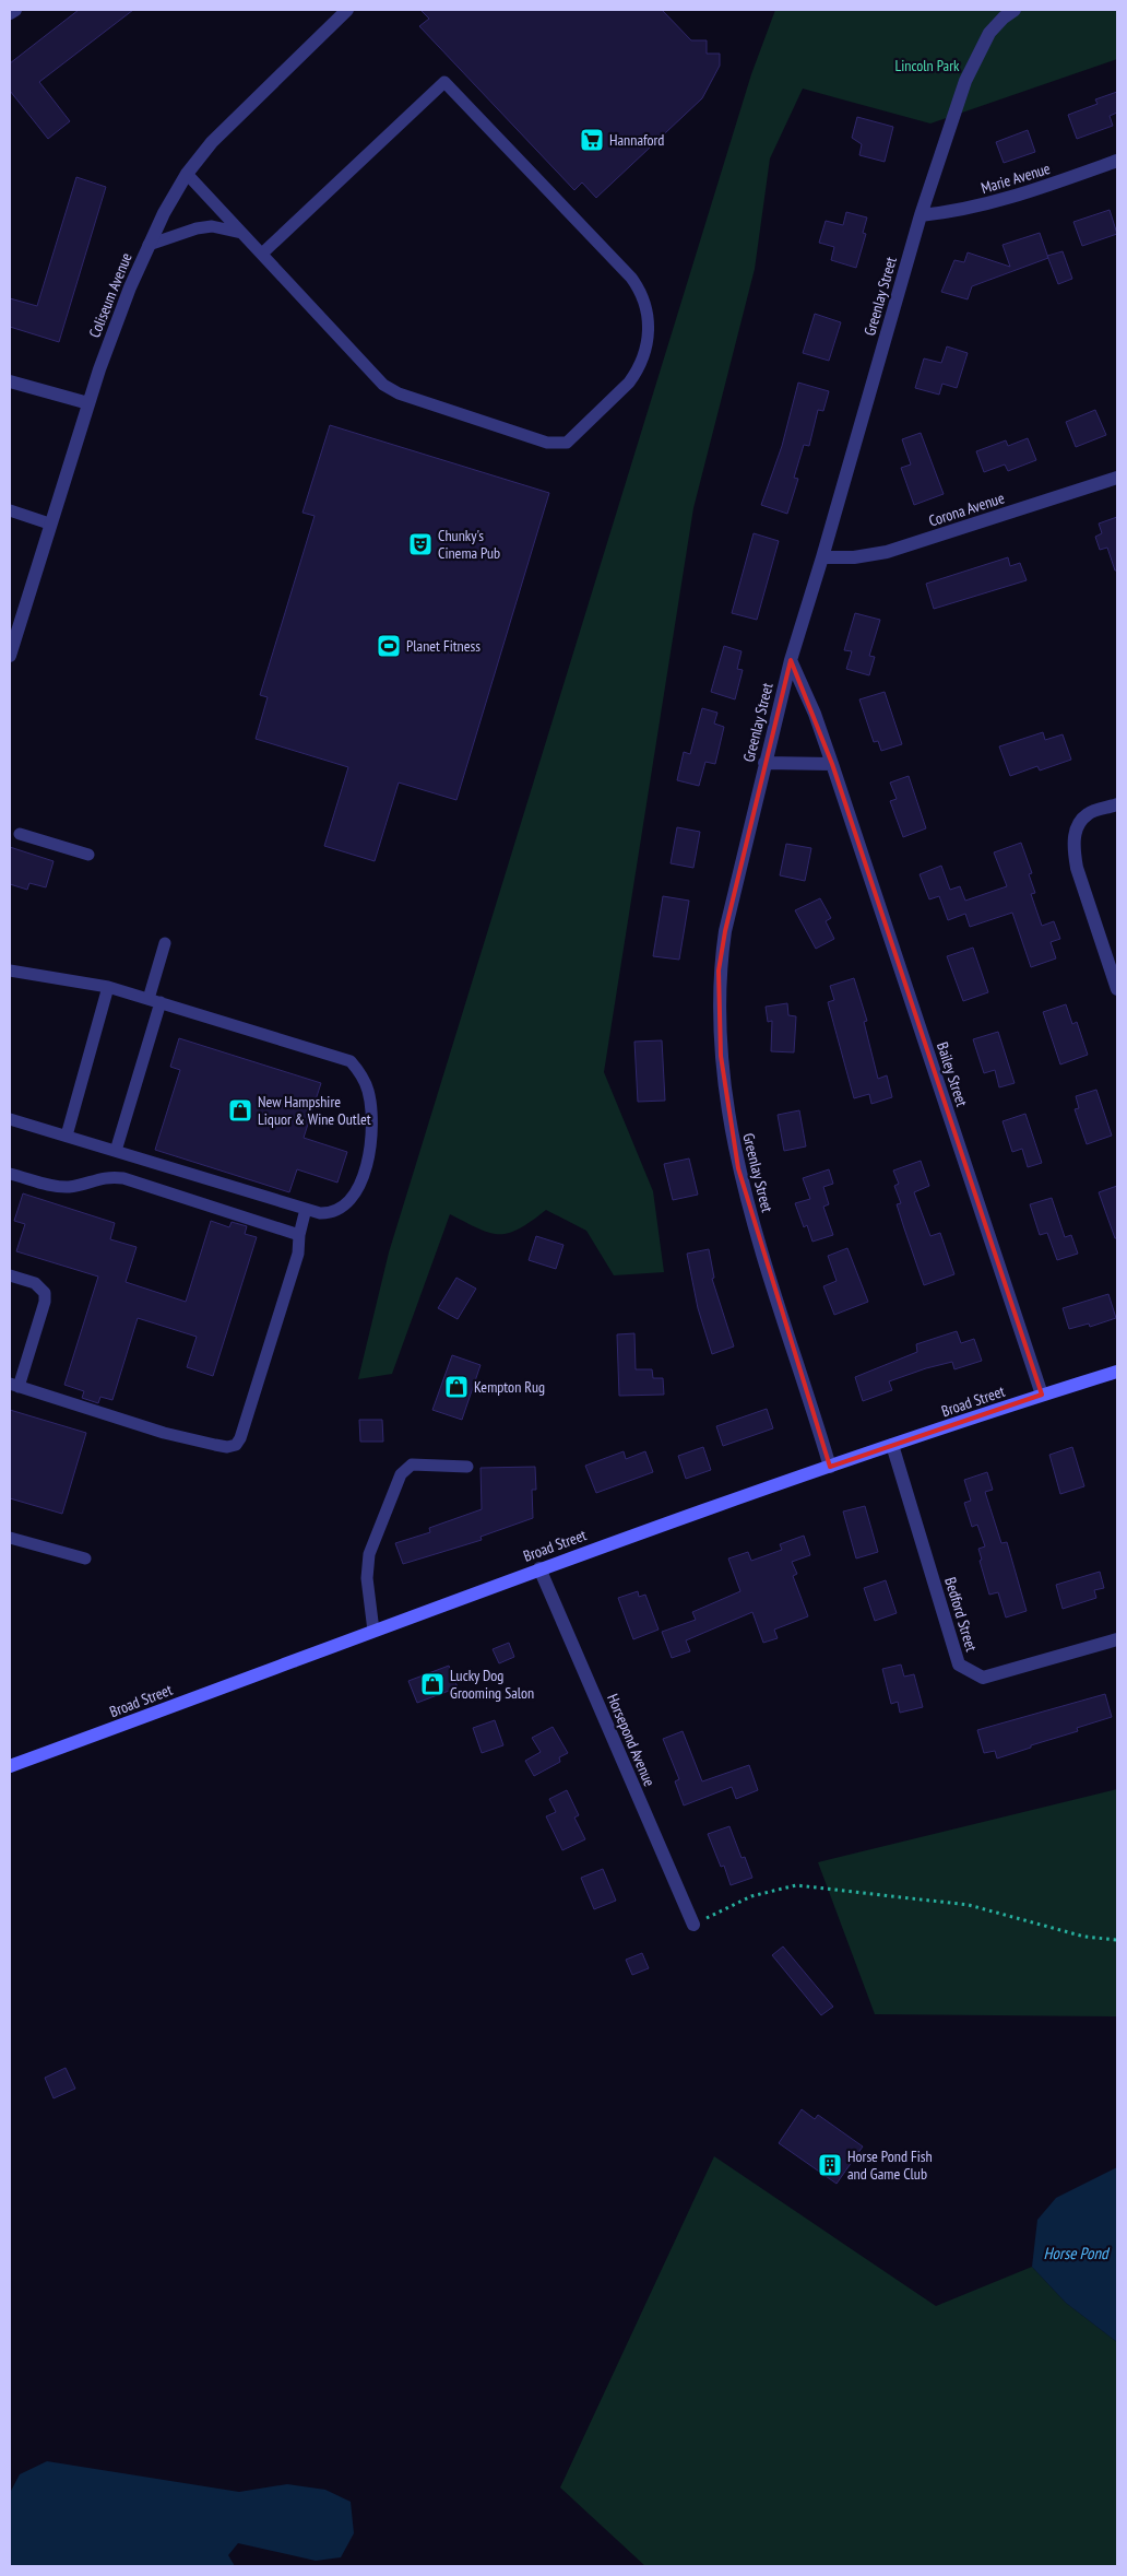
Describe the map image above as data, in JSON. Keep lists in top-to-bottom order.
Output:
{
  "streets": {
    "main road": ["Broad Street"],
    "street": [
      "Marie Avenue",
      "Coliseum Avenue",
      "Greenlay Street",
      "Corona Avenue",
      "Bailey Street",
      "Bedford Street",
      "Horsepond Avenue"
    ]
  },
  "crossings": [
    ["Marie Avenue", "Greenlay Street"],
    ["Greenlay Street", "Corona Avenue"],
    ["Greenlay Street", "Bailey Street"],
    ["Greenlay Street", "Broad Street"],
    ["Bailey Street", "Broad Street"],
    ["Broad Street", "Bedford Street"],
    ["Broad Street", "Horsepond Avenue"]
  ],
  "water": ["Horse Pond"],
  "parks": ["Lincoln Park"],
  "places": {
    "supermarket": ["Hannaford"],
    "theatre": ["Chunky's Cinema Pub"],
    "sports": ["Planet Fitness"],
    "shop": ["New Hampshire Liquor & Wine Outlet", "Kempton Rug", "Lucky Dog Grooming Salon"],
    "building": ["Horse Pond Fish and Game Club"]
  }
}
